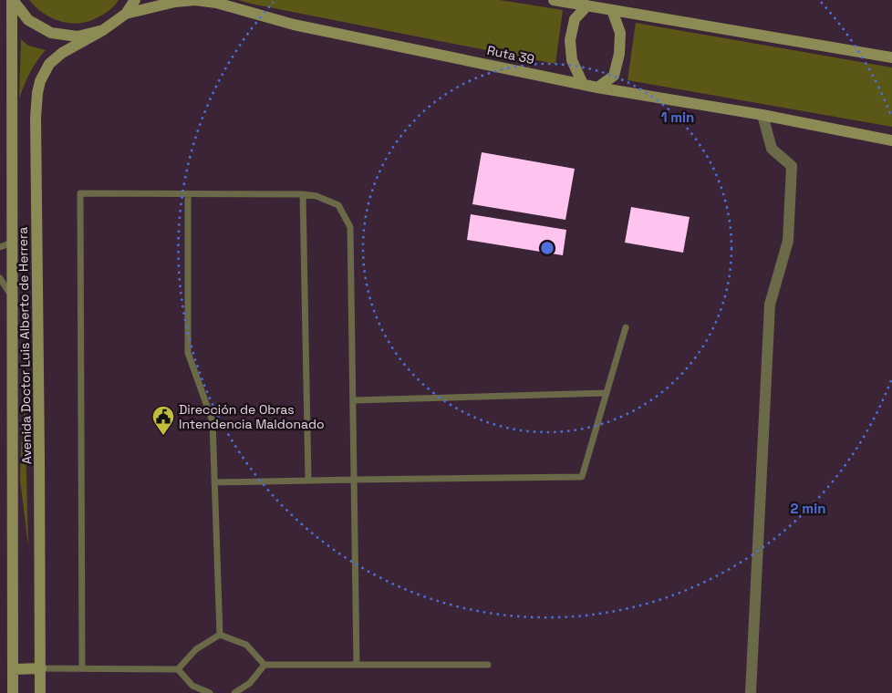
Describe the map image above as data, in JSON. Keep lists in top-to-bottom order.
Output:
{
  "streets": {
    "main road": ["Ruta 39", "Avenida Doctor Luis Alberto de Herrera"]
  },
  "crossings": [
    ["Ruta 39", "Avenida Doctor Luis Alberto de Herrera"]
  ],
  "places": {
    "public building": ["Dirección de Obras Intendencia Maldonado"]
  },
  "rings": ["1 min", "2 min"]
}
